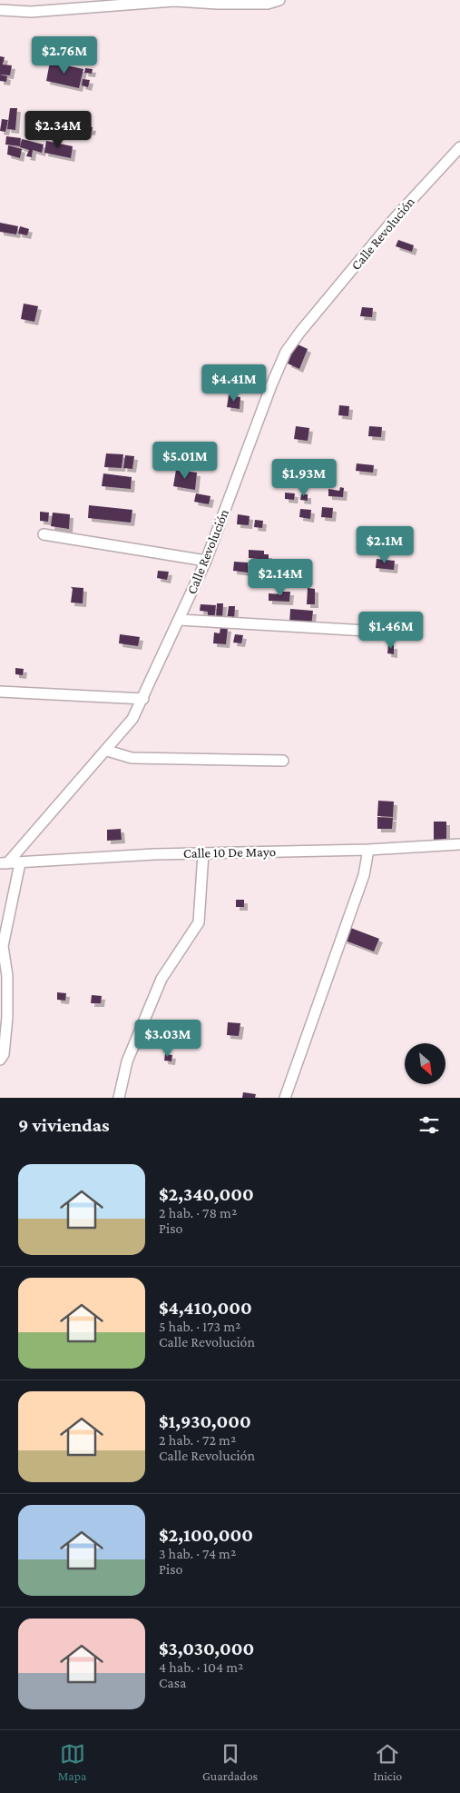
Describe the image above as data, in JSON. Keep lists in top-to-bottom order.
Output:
{
  "streets": {
    "street": ["Calle Revolución", "Calle 10 De Mayo"]
  },
  "crossings": [
    ["Calle Revolución", "Calle 10 De Mayo"]
  ],
  "north": "bottom right",
  "page": {
    "price": [
      "$2.76M",
      "$2.34M",
      "$4.41M",
      "$5.01M",
      "$1.93M",
      "$2.1M",
      "$2.14M",
      "$1.46M",
      "$3.03M"
    ],
    "heading": "9 viviendas",
    "list": [
      {
        "name": "$2,340,000",
        "note": "2 hab. · 78 m² · Piso"
      },
      {
        "name": "$4,410,000",
        "note": "5 hab. · 173 m² · Calle Revolución"
      },
      {
        "name": "$1,930,000",
        "note": "2 hab. · 72 m² · Calle Revolución"
      },
      {
        "name": "$2,100,000",
        "note": "3 hab. · 74 m² · Piso"
      },
      {
        "name": "$3,030,000",
        "note": "4 hab. · 104 m² · Casa"
      }
    ],
    "tabs": ["Mapa", "Guardados", "Inicio"]
  }
}
